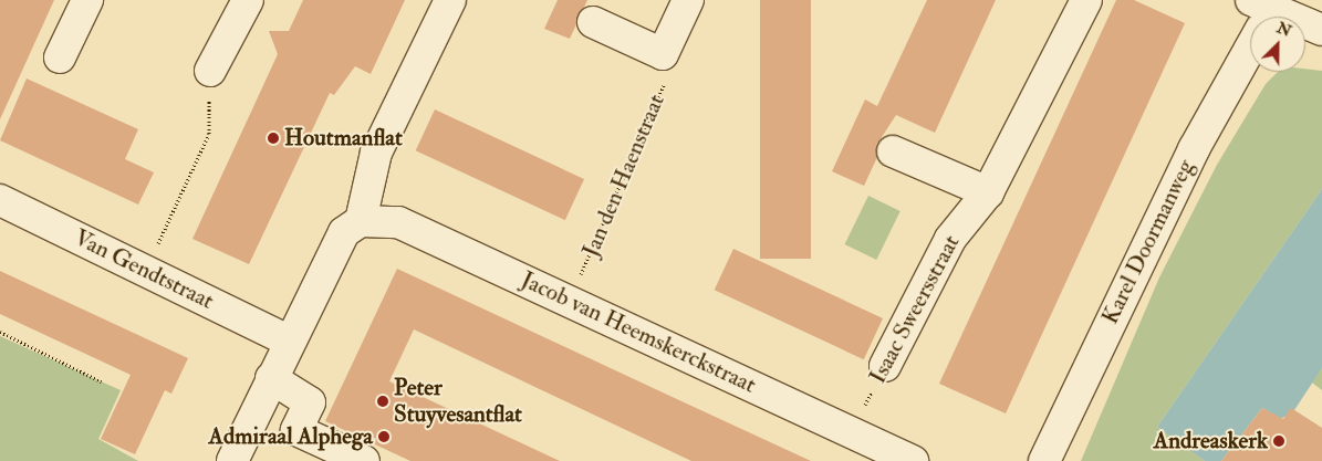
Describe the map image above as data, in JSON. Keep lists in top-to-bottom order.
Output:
{
  "streets": {
    "street": [
      "Karel Doormanweg",
      "Van Gendtstraat",
      "Isaac Sweersstraat",
      "Jacob van Heemskerckstraat"
    ],
    "path": ["Jan den Haenstraat"]
  },
  "crossings": [
    ["Jan den Haenstraat", "Jacob van Heemskerckstraat"],
    ["Isaac Sweersstraat", "Jacob van Heemskerckstraat"]
  ],
  "places": [
    "Houtmanflat",
    "Peter Stuyvesantflat",
    "Admiraal Alphega",
    "Andreaskerk"
  ],
  "north": "top right"
}
